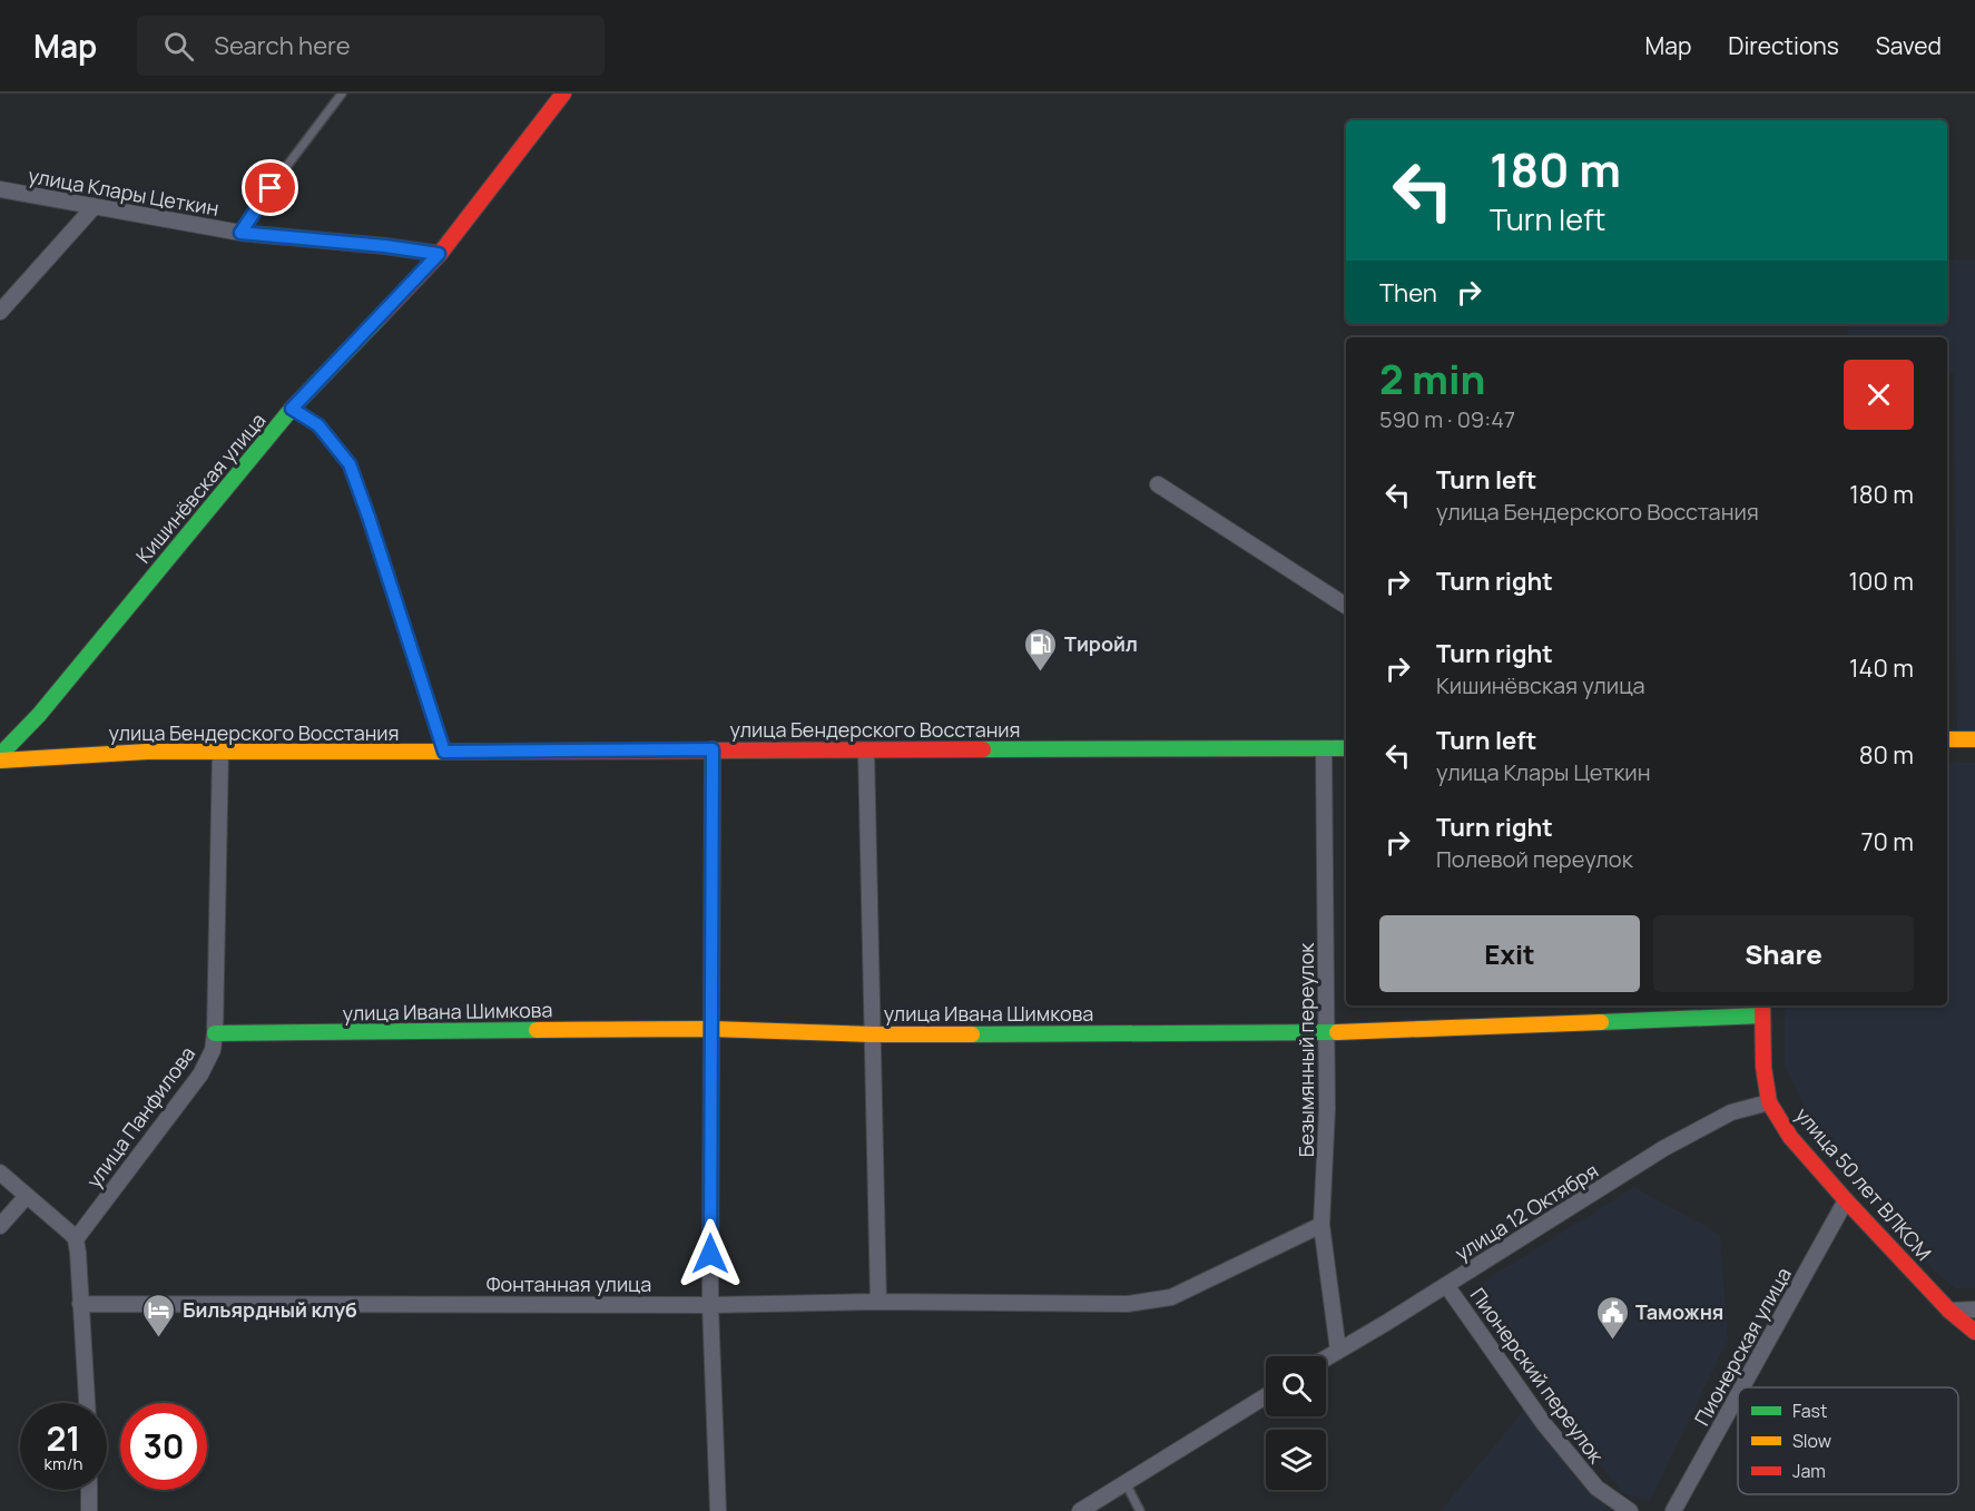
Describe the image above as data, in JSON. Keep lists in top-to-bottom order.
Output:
{
  "streets": {
    "street": [
      "улица Клары Цеткин",
      "Кишинёвская улица",
      "улица Бендерского Восстания",
      "улица Ивана Шимкова",
      "Безымянный переулок",
      "улица Панфилова",
      "улица 50 лет ВЛКСМ",
      "улица 12 Октября",
      "Фонтанная улица",
      "Пионерская улица",
      "Пионерский переулок"
    ]
  },
  "crossings": [
    ["улица Клары Цеткин", "Кишинёвская улица"],
    ["Кишинёвская улица", "улица Бендерского Восстания"],
    ["улица Бендерского Восстания", "Безымянный переулок"],
    ["улица Бендерского Восстания", "улица Панфилова"],
    ["улица Ивана Шимкова", "Безымянный переулок"],
    ["улица Ивана Шимкова", "улица Панфилова"],
    ["улица Ивана Шимкова", "улица 50 лет ВЛКСМ"],
    ["Безымянный переулок", "улица 12 Октября"],
    ["Безымянный переулок", "Фонтанная улица"],
    ["улица 50 лет ВЛКСМ", "улица 12 Октября"],
    ["улица 50 лет ВЛКСМ", "Пионерская улица"],
    ["улица 12 Октября", "Пионерский переулок"]
  ],
  "places": {
    "fuel station": ["Тиройл"],
    "hotel": ["Бильярдный клуб"],
    "public building": ["Таможня"]
  },
  "legend": ["Fast", "Slow", "Jam"],
  "page": {
    "header": "Map",
    "search": "Search here",
    "nav": ["Map", "Directions", "Saved"],
    "turn": ["180 m", "Turn left"],
    "then": "Then",
    "heading": ["2 min", "590 m · 09:47"],
    "list": [
      {
        "name": "Turn left",
        "note": "улица Бендерского Восстания",
        "value": "180 m"
      },
      {
        "name": "Turn right",
        "value": "100 m"
      },
      {
        "name": "Turn right",
        "note": "Кишинёвская улица",
        "value": "140 m"
      },
      {
        "name": "Turn left",
        "note": "улица Клары Цеткин",
        "value": "80 m"
      },
      {
        "name": "Turn right",
        "note": "Полевой переулок",
        "value": "70 m"
      }
    ],
    "buttons": ["Exit", "Share"],
    "speed": "21 km/h",
    "limit": "30"
  }
}
